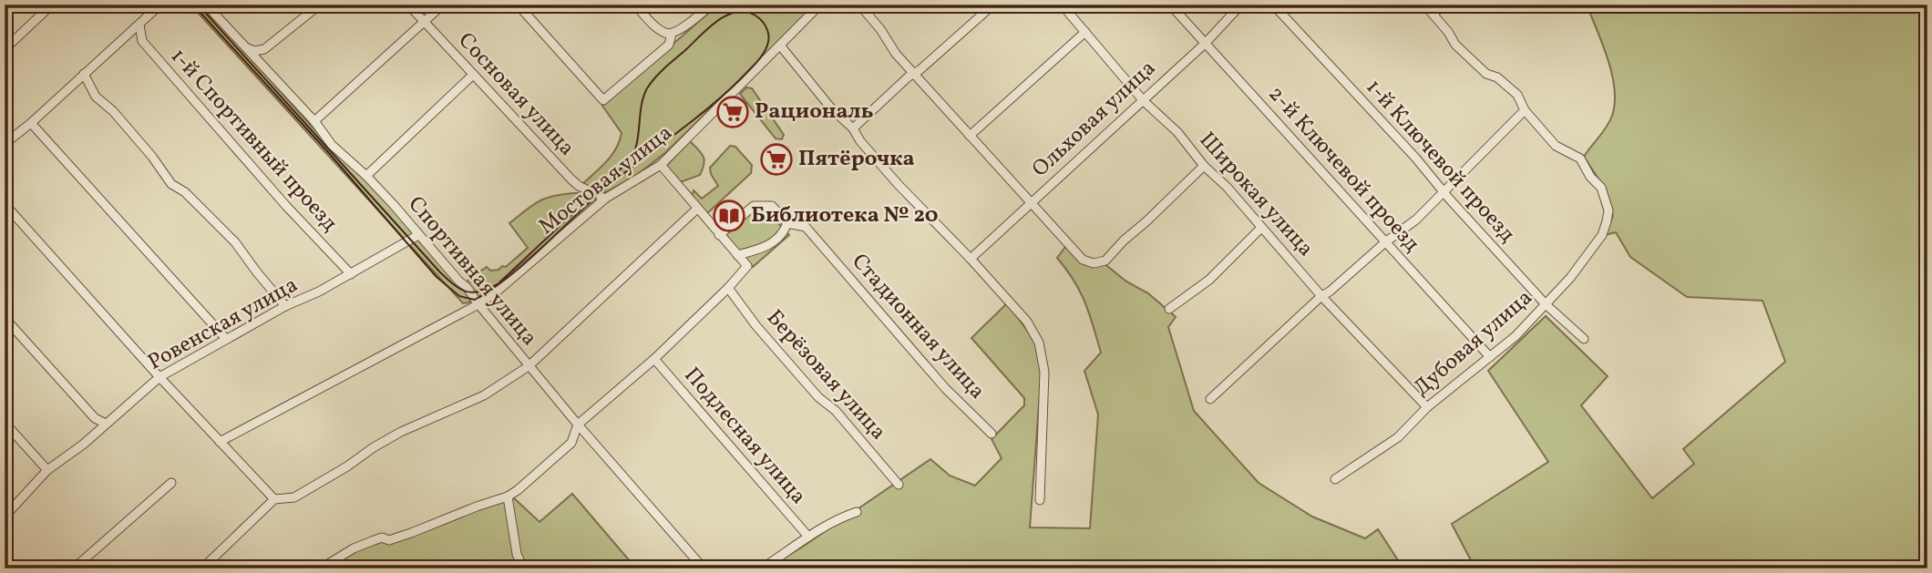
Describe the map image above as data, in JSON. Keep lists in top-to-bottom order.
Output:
{
  "streets": {
    "street": [
      "Сосновая улица",
      "Ольховая улица",
      "1-й Спортивный проезд",
      "1-й Ключевой проезд",
      "2-й Ключевой проезд",
      "Мостовая улица",
      "Широкая улица",
      "Спортивная улица",
      "Ровенская улица",
      "Стадионная улица",
      "Дубовая улица",
      "Берёзовая улица",
      "Подлесная улица"
    ]
  },
  "crossings": [
    ["Сосновая улица", "Мостовая улица"],
    ["Ольховая улица", "2-й Ключевой проезд"],
    ["Ольховая улица", "Широкая улица"],
    ["1-й Спортивный проезд", "Ровенская улица"],
    ["1-й Ключевой проезд", "Дубовая улица"],
    ["2-й Ключевой проезд", "Дубовая улица"],
    ["Мостовая улица", "Спортивная улица"],
    ["Широкая улица", "Дубовая улица"],
    ["Спортивная улица", "Ровенская улица"],
    ["Спортивная улица", "Подлесная улица"],
    ["Берёзовая улица", "Подлесная улица"]
  ],
  "places": {
    "supermarket": ["Рациональ", "Пятёрочка"],
    "library": ["Библиотека № 20"]
  }
}
